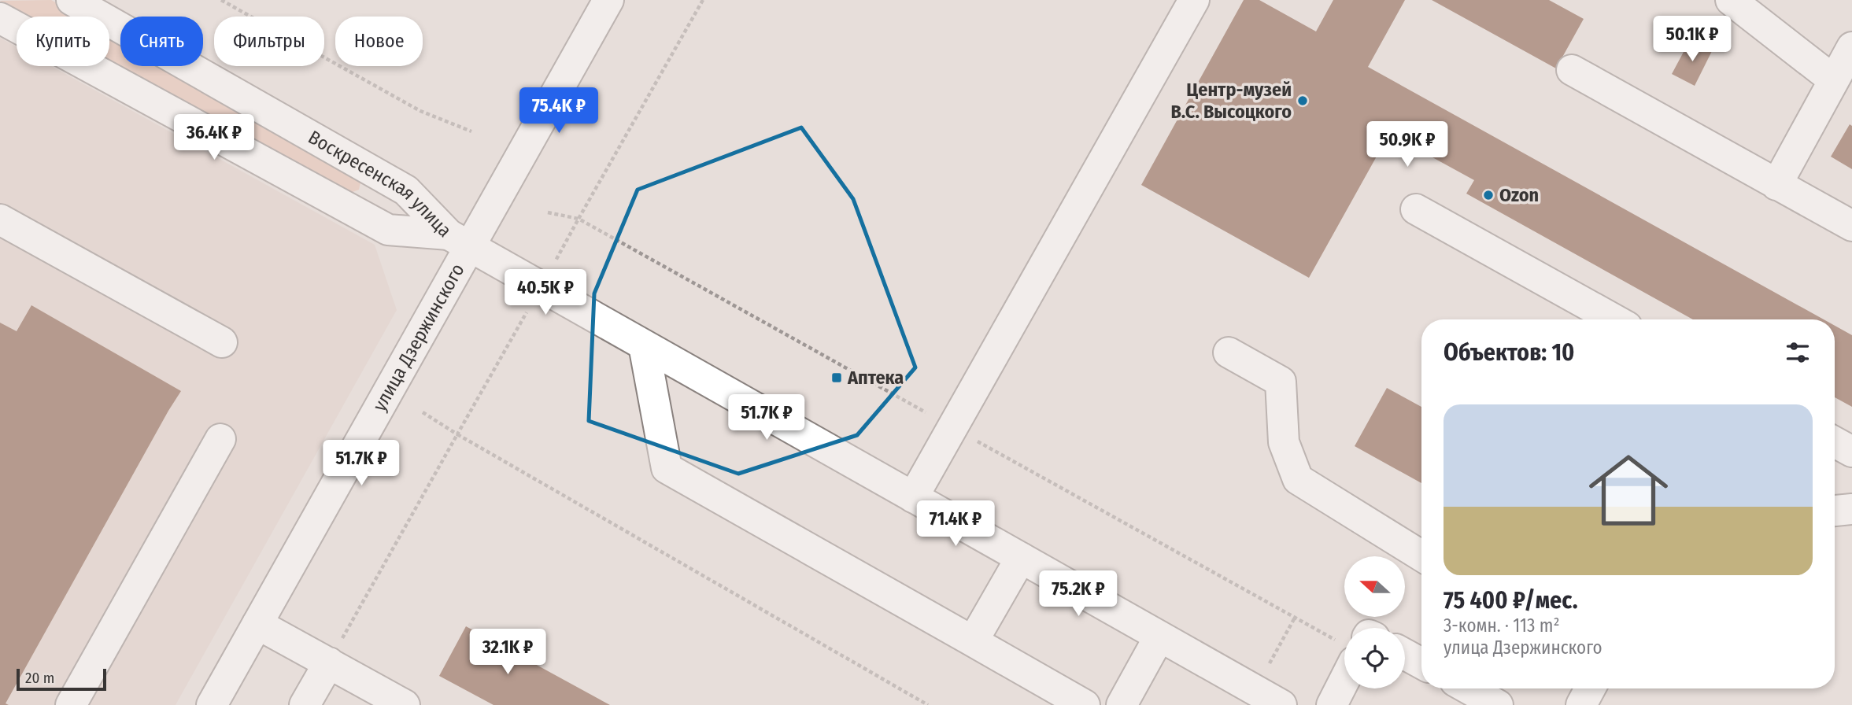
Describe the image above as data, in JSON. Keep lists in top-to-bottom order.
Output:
{
  "streets": {
    "main road": ["Воскресенская улица", "улица Дзержинского"]
  },
  "crossings": [
    ["Воскресенская улица", "улица Дзержинского"]
  ],
  "places": {
    "other": ["Центр-музей В.С. Высоцкого", "Ozon"],
    "transit": ["Аптека"]
  },
  "scale_bar": "20 m",
  "north": "left",
  "page": {
    "price": [
      "50.1K ₽",
      "75.4K ₽",
      "36.4K ₽",
      "50.9K ₽",
      "40.5K ₽",
      "51.7K ₽",
      "51.7K ₽",
      "71.4K ₽",
      "75.2K ₽",
      "32.1K ₽"
    ],
    "chip": [
      "Купить",
      "Снять",
      "Фильтры",
      "Новое"
    ],
    "heading": "Объектов: 10",
    "list": [
      {
        "name": "75 400 ₽/мес.",
        "note": "3-комн. · 113 m² · улица Дзержинского"
      }
    ],
    "scale": "20 m"
  }
}
